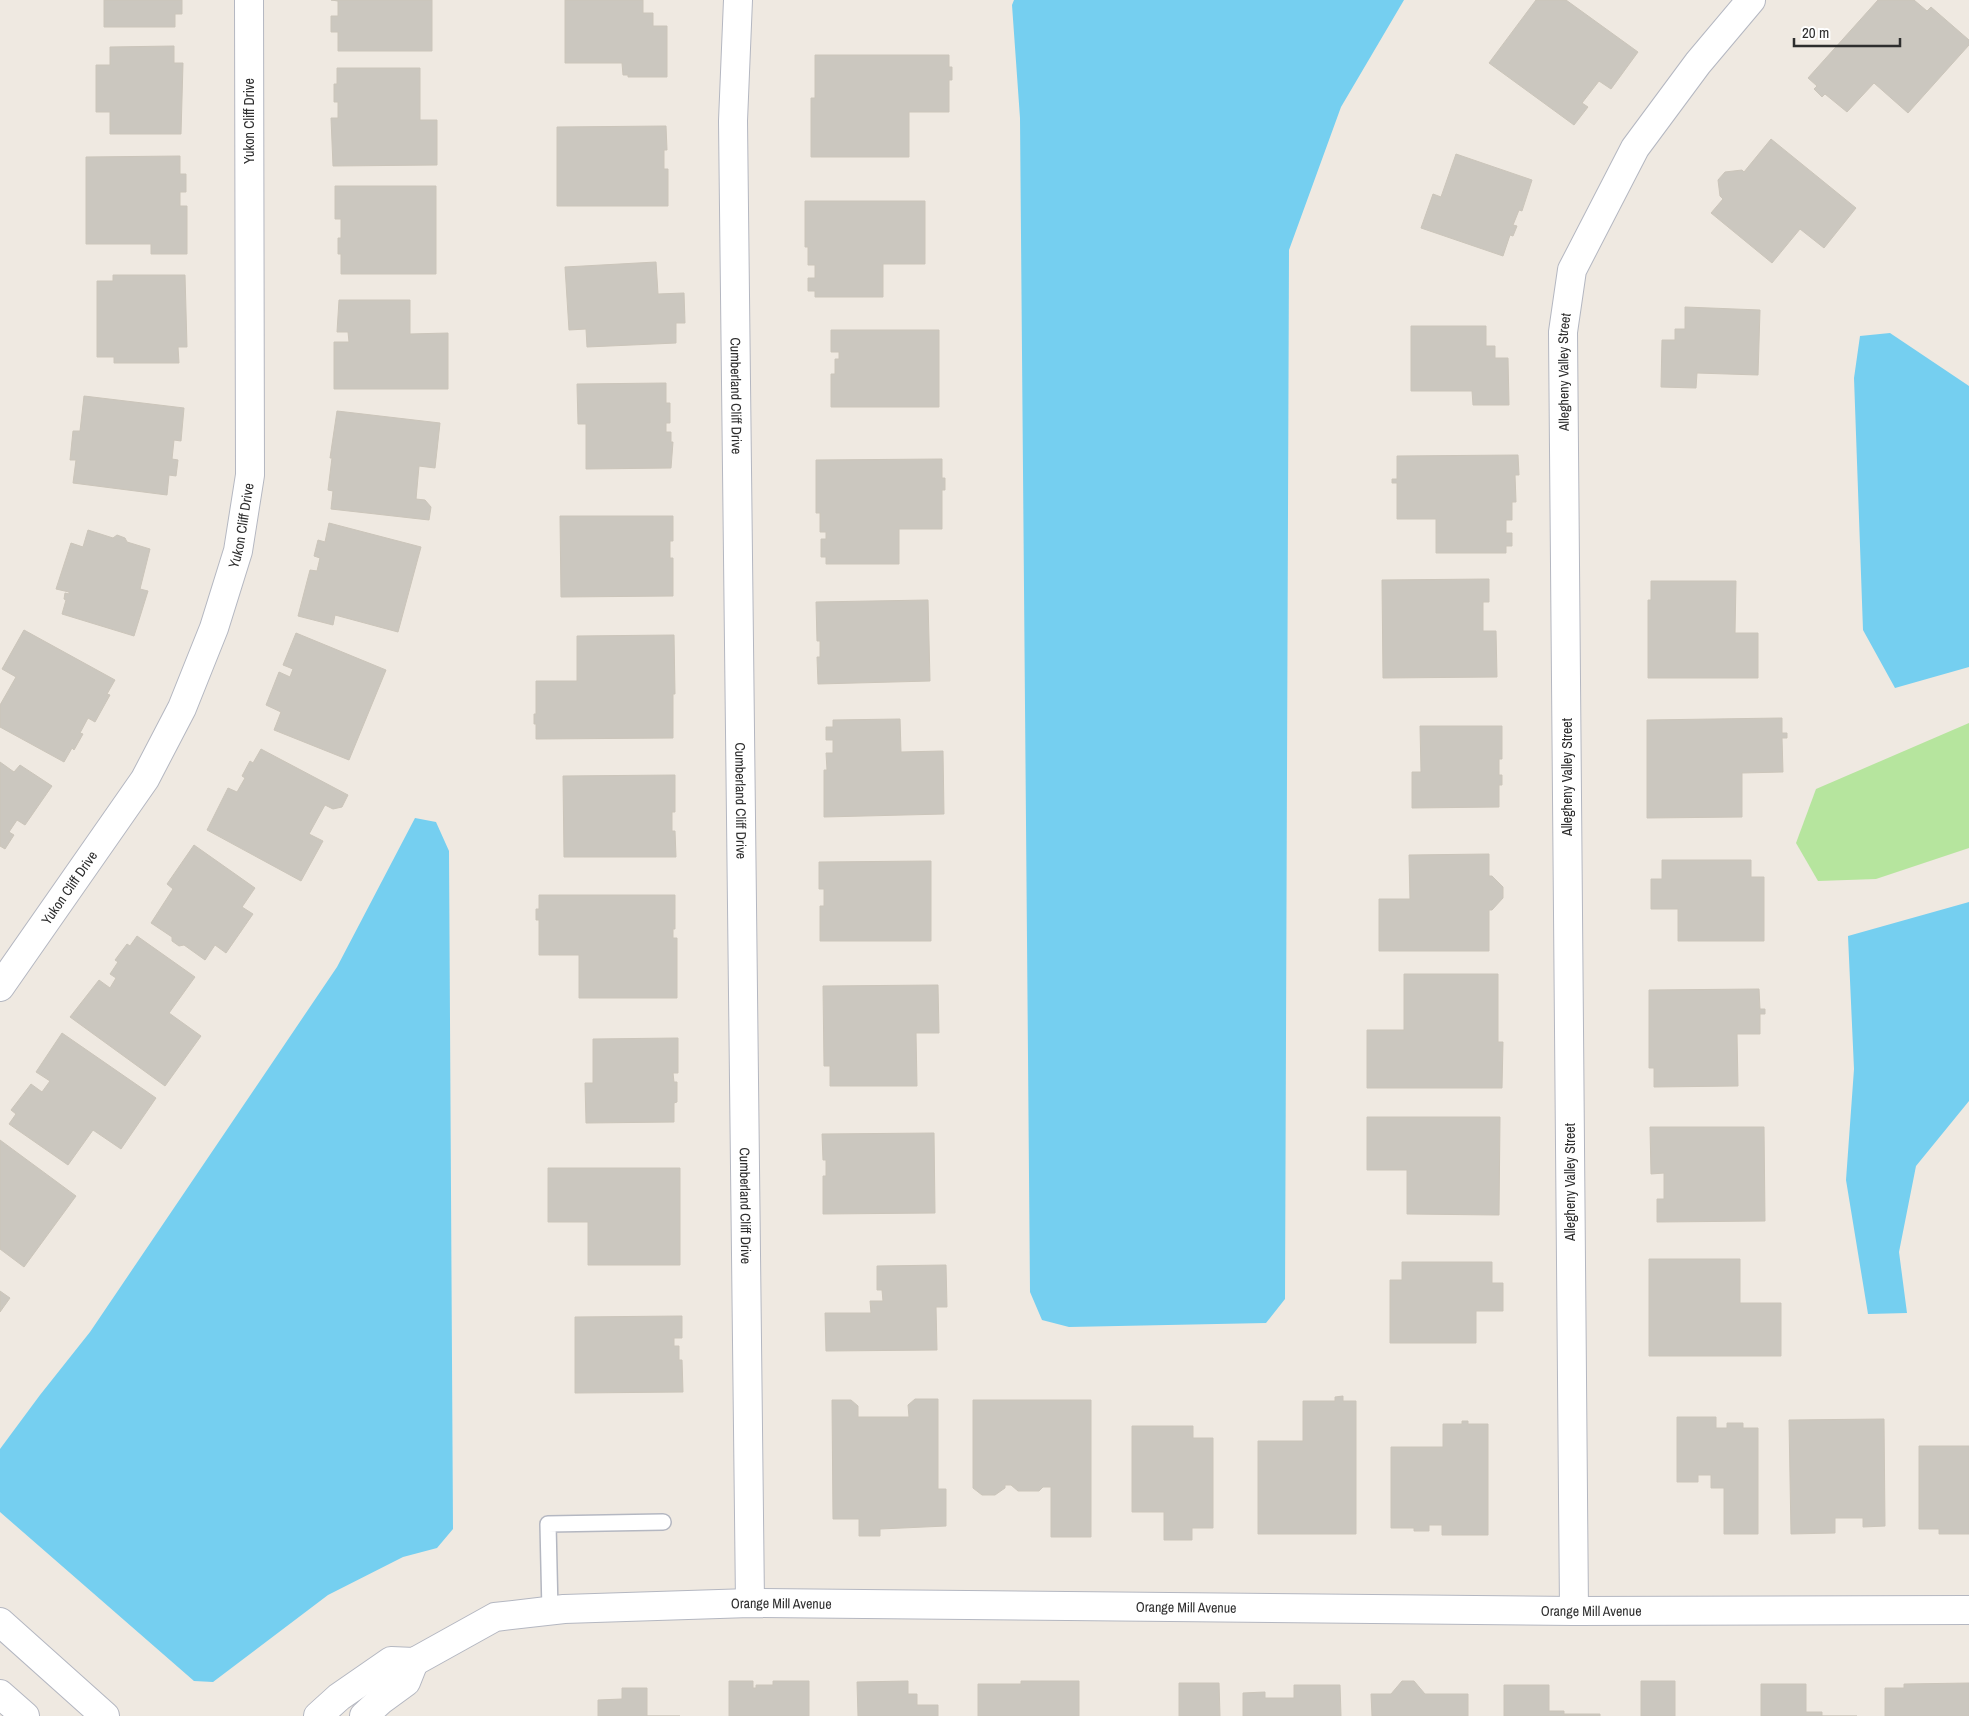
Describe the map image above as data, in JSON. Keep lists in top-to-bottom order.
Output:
{
  "streets": {
    "street": [
      "Yukon Cliff Drive",
      "Allegheny Valley Street",
      "Cumberland Cliff Drive",
      "Orange Mill Avenue"
    ]
  },
  "crossings": [
    ["Allegheny Valley Street", "Orange Mill Avenue"],
    ["Cumberland Cliff Drive", "Orange Mill Avenue"]
  ],
  "scale_bar": "20 m"
}
